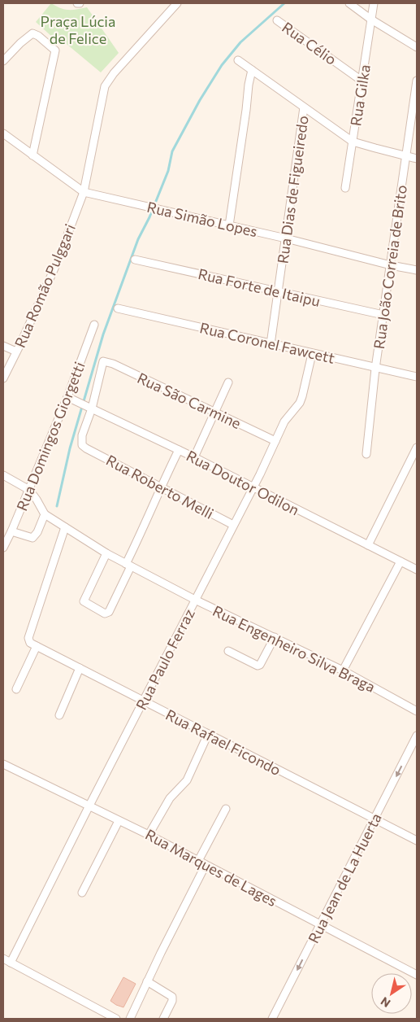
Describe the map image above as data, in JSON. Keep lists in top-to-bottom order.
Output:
{
  "streets": {
    "street": [
      "Rua Célio",
      "Rua Gilka",
      "Rua Dias de Figueiredo",
      "Rua Simão Lopes",
      "Rua João Correia de Brito",
      "Rua Romão Pulggari",
      "Rua Forte de Itaipu",
      "Rua Coronel Fawcett",
      "Rua São Carmine",
      "Rua Domingos Giorgetti",
      "Rua Doutor Odilon",
      "Rua Roberto Melli",
      "Rua Engenheiro Silva Braga",
      "Rua Paulo Ferraz",
      "Rua Rafael Ficondo",
      "Rua Marques de Lages",
      "Rua Jean de La Huerta"
    ]
  },
  "crossings": [
    ["Rua Célio", "Rua Gilka"],
    ["Rua Dias de Figueiredo", "Rua Simão Lopes"],
    ["Rua Dias de Figueiredo", "Rua Forte de Itaipu"],
    ["Rua Dias de Figueiredo", "Rua Coronel Fawcett"],
    ["Rua Simão Lopes", "Rua João Correia de Brito"],
    ["Rua Simão Lopes", "Rua Romão Pulggari"],
    ["Rua João Correia de Brito", "Rua Forte de Itaipu"],
    ["Rua João Correia de Brito", "Rua Coronel Fawcett"],
    ["Rua Coronel Fawcett", "Rua Paulo Ferraz"],
    ["Rua São Carmine", "Rua Doutor Odilon"],
    ["Rua São Carmine", "Rua Roberto Melli"],
    ["Rua São Carmine", "Rua Paulo Ferraz"],
    ["Rua Domingos Giorgetti", "Rua Doutor Odilon"],
    ["Rua Doutor Odilon", "Rua Roberto Melli"],
    ["Rua Doutor Odilon", "Rua Paulo Ferraz"],
    ["Rua Roberto Melli", "Rua Paulo Ferraz"],
    ["Rua Engenheiro Silva Braga", "Rua Paulo Ferraz"],
    ["Rua Paulo Ferraz", "Rua Rafael Ficondo"],
    ["Rua Paulo Ferraz", "Rua Marques de Lages"],
    ["Rua Rafael Ficondo", "Rua Jean de La Huerta"],
    ["Rua Marques de Lages", "Rua Jean de La Huerta"]
  ],
  "one_way": ["Rua Jean de La Huerta"],
  "parks": ["Praça Lúcia de Felice"],
  "north": "bottom left"
}
